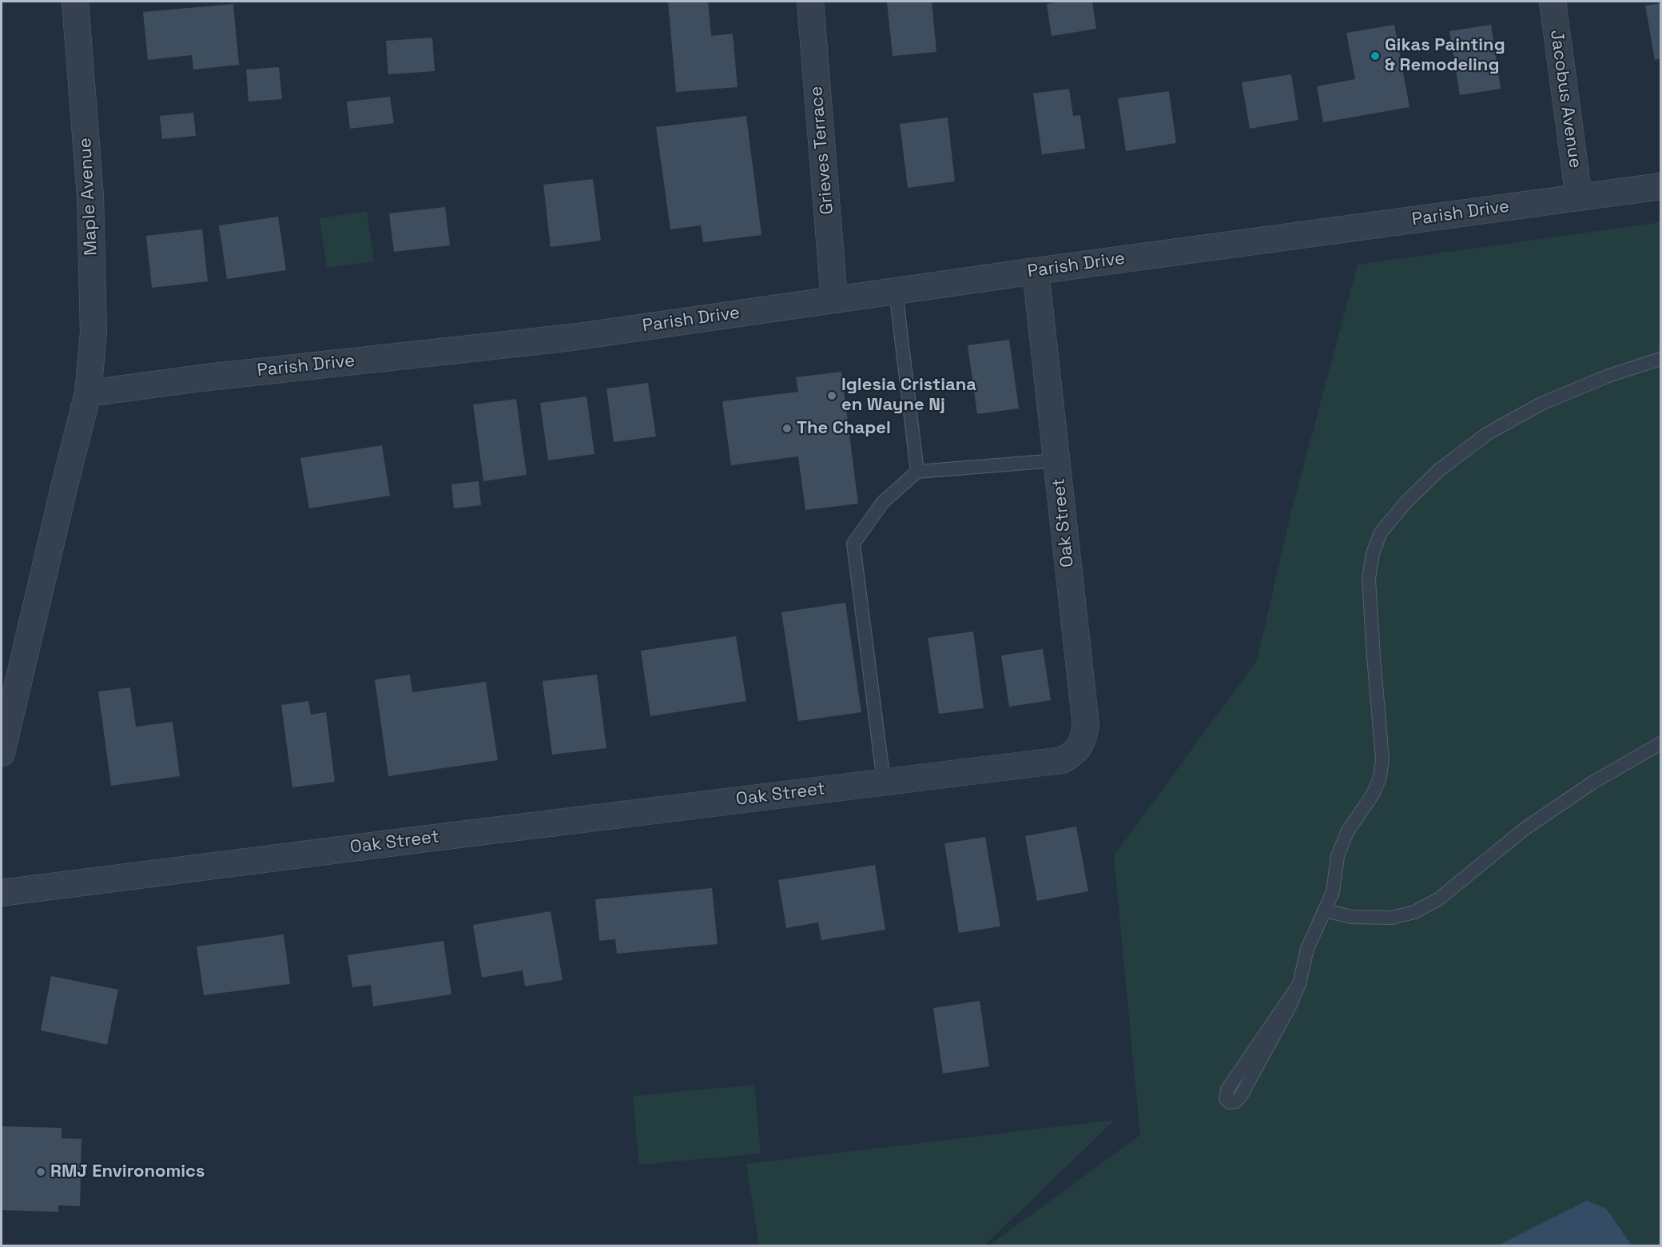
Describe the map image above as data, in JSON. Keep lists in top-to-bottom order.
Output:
{
  "streets": {
    "street": [
      "Jacobus Avenue",
      "Grieves Terrace",
      "Maple Avenue",
      "Parish Drive",
      "Oak Street"
    ]
  },
  "crossings": [
    ["Jacobus Avenue", "Parish Drive"],
    ["Grieves Terrace", "Parish Drive"],
    ["Maple Avenue", "Parish Drive"],
    ["Parish Drive", "Oak Street"]
  ],
  "places": [
    "Gikas Painting & Remodeling",
    "Iglesia Cristiana en Wayne Nj",
    "The Chapel",
    "RMJ Environomics"
  ]
}
